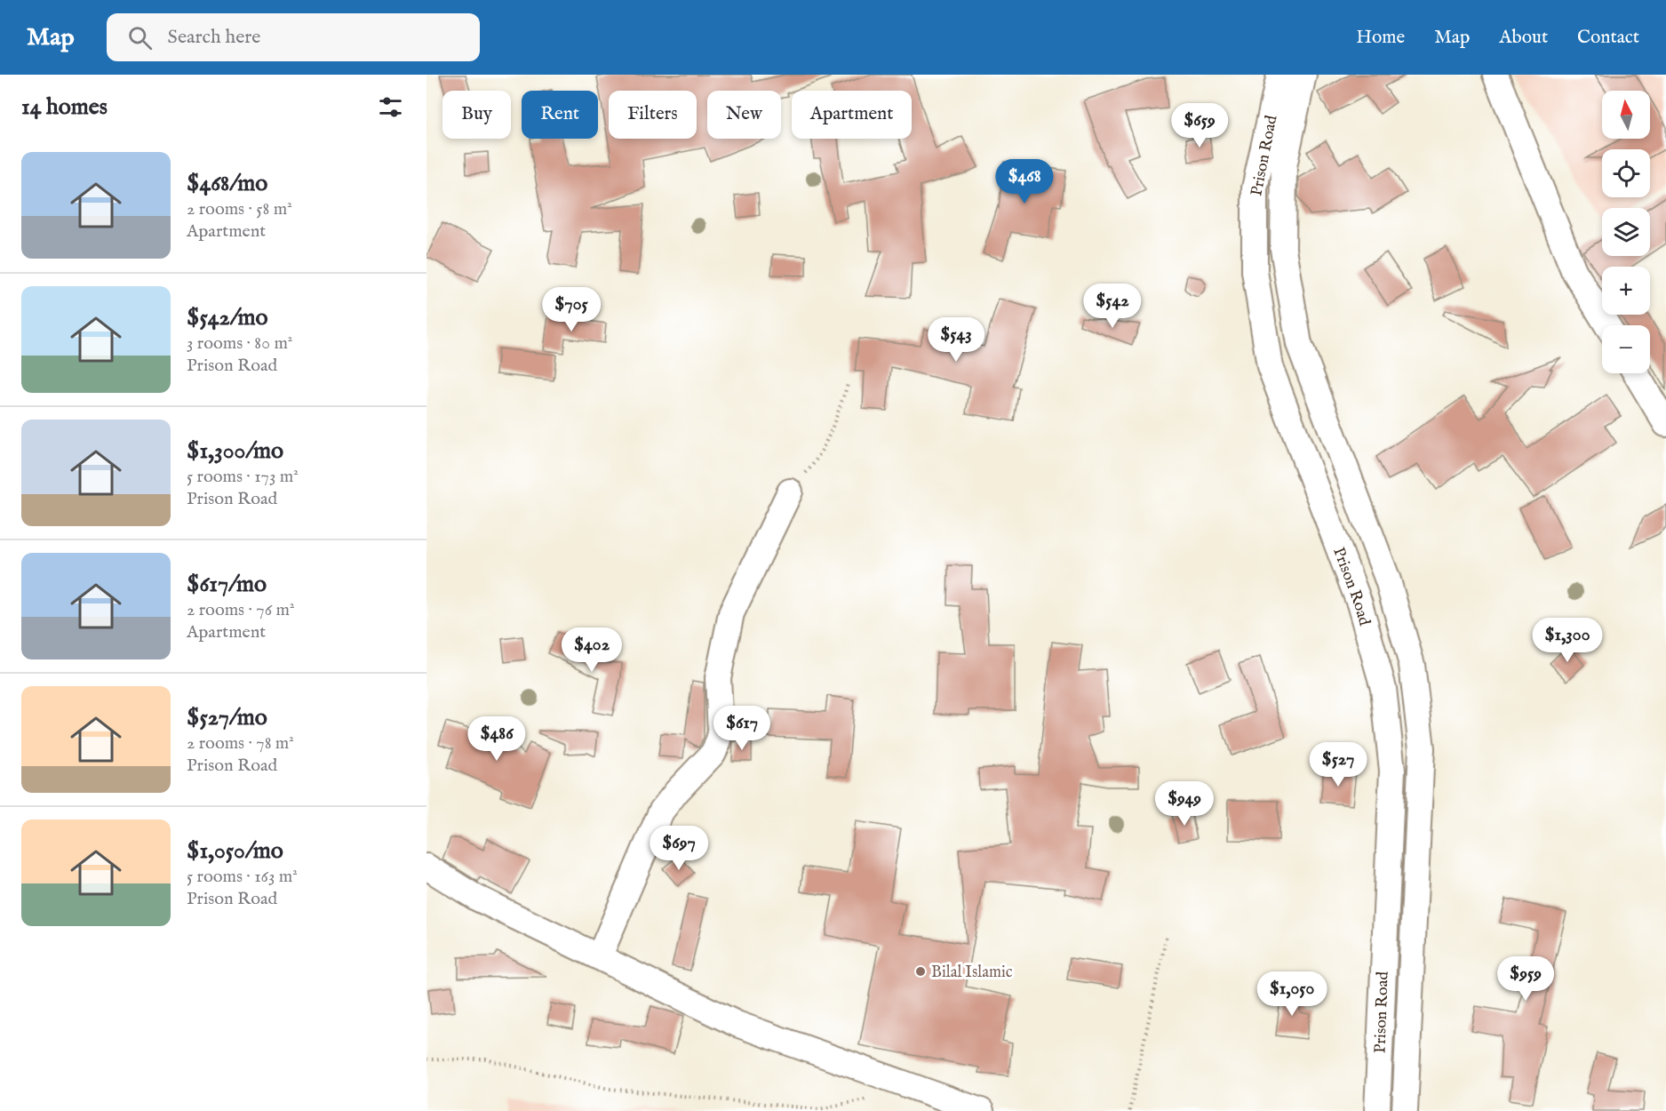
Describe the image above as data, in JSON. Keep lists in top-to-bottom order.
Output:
{
  "streets": {
    "street": ["Prison Road"]
  },
  "places": ["Bilal Islamic"],
  "north": "top",
  "page": {
    "header": "Map",
    "search": "Search here",
    "nav": [
      "Home",
      "Map",
      "About",
      "Contact"
    ],
    "heading": "14 homes",
    "map_buttons": ["+", "−"],
    "chip": [
      "Buy",
      "Rent",
      "Filters",
      "New",
      "Apartment"
    ],
    "price": [
      "$659",
      "$468",
      "$542",
      "$705",
      "$543",
      "$1,300",
      "$402",
      "$617",
      "$486",
      "$527",
      "$949",
      "$697",
      "$959",
      "$1,050"
    ],
    "list": [
      {
        "name": "$468/mo",
        "note": "2 rooms · 58 m² · Apartment"
      },
      {
        "name": "$542/mo",
        "note": "3 rooms · 80 m² · Prison Road"
      },
      {
        "name": "$1,300/mo",
        "note": "5 rooms · 173 m² · Prison Road"
      },
      {
        "name": "$617/mo",
        "note": "2 rooms · 76 m² · Apartment"
      },
      {
        "name": "$527/mo",
        "note": "2 rooms · 78 m² · Prison Road"
      },
      {
        "name": "$1,050/mo",
        "note": "5 rooms · 163 m² · Prison Road"
      }
    ]
  }
}
